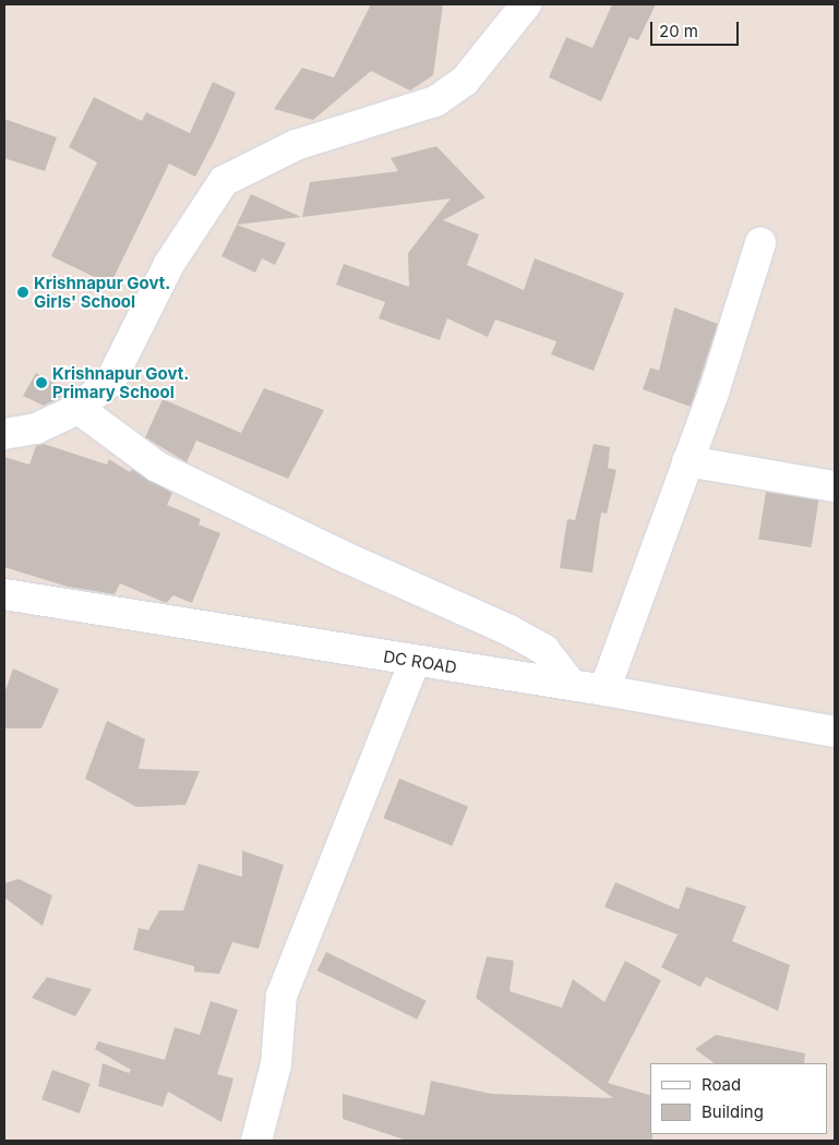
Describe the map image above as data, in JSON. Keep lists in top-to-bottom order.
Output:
{
  "streets": {
    "street": ["DC ROAD"]
  },
  "places": ["Krishnapur Govt. Girls' School", "Krishnapur Govt. Primary School"],
  "legend": ["Road", "Building"],
  "scale_bar": "20 m"
}
